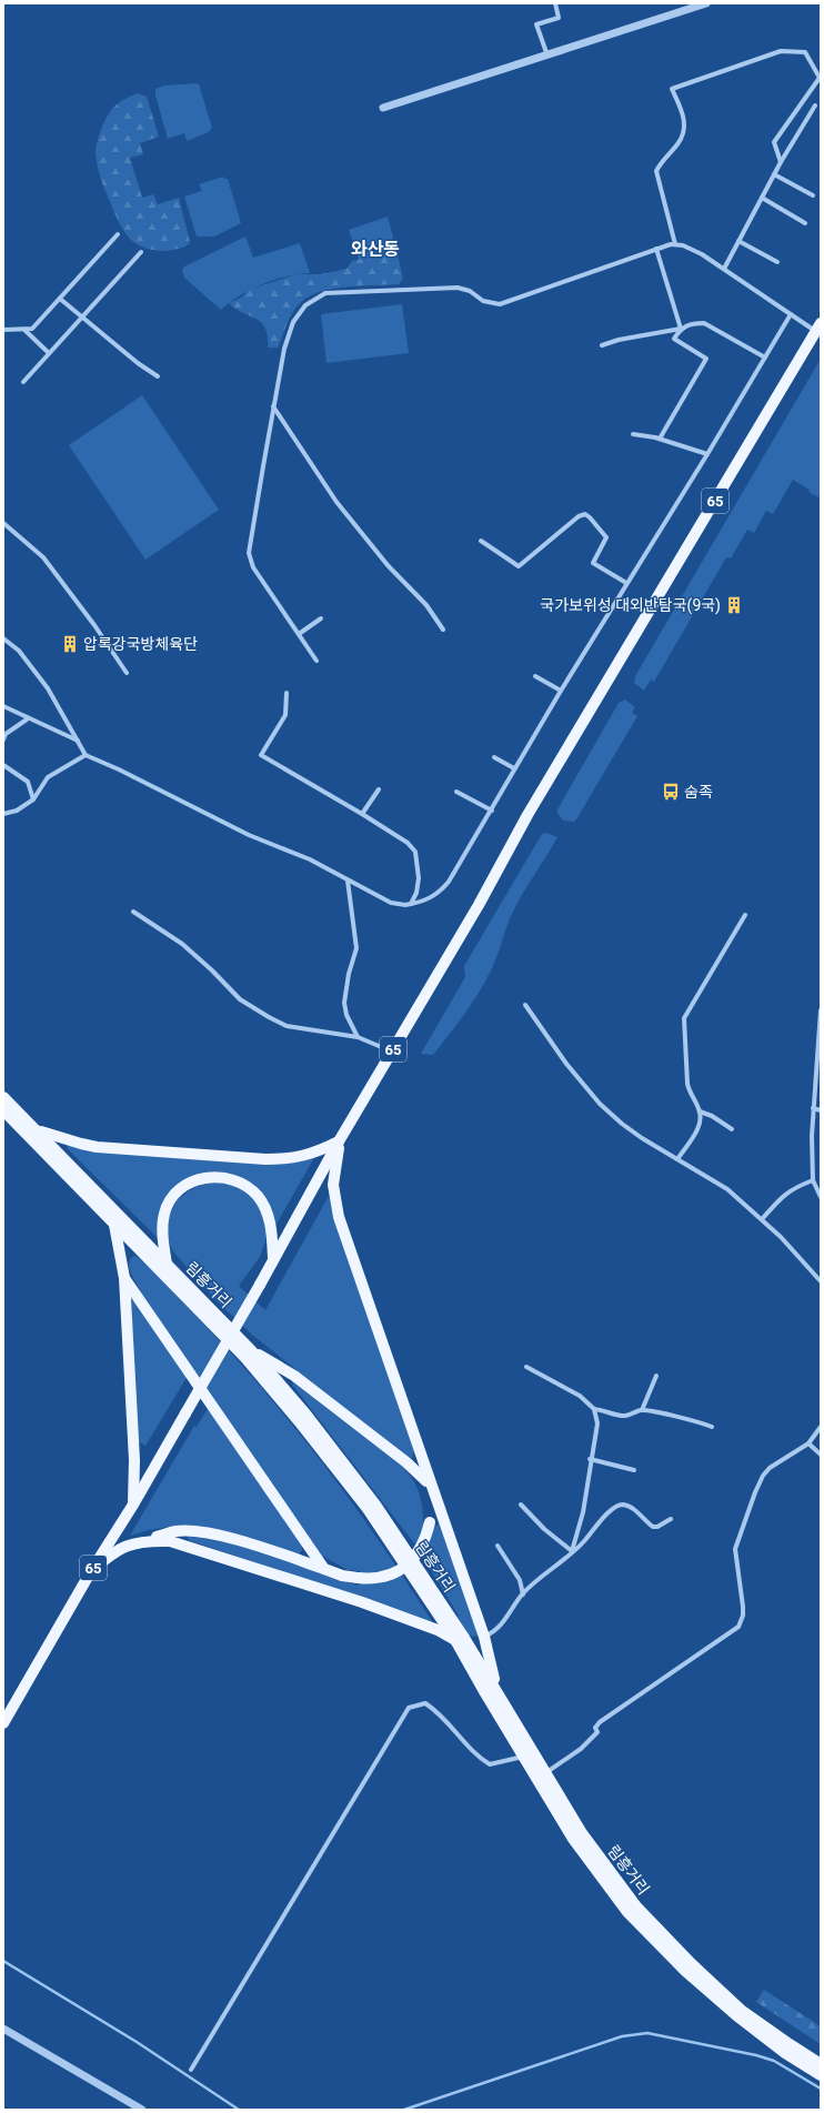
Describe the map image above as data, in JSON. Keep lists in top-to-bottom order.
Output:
{
  "streets": {
    "main road": ["65", "림흥거리"]
  },
  "districts": ["와산동"],
  "places": {
    "building": ["국가보위성 대외반탐국(9국)", "압록강국방체육단"],
    "bus stop": ["숨족"]
  }
}
